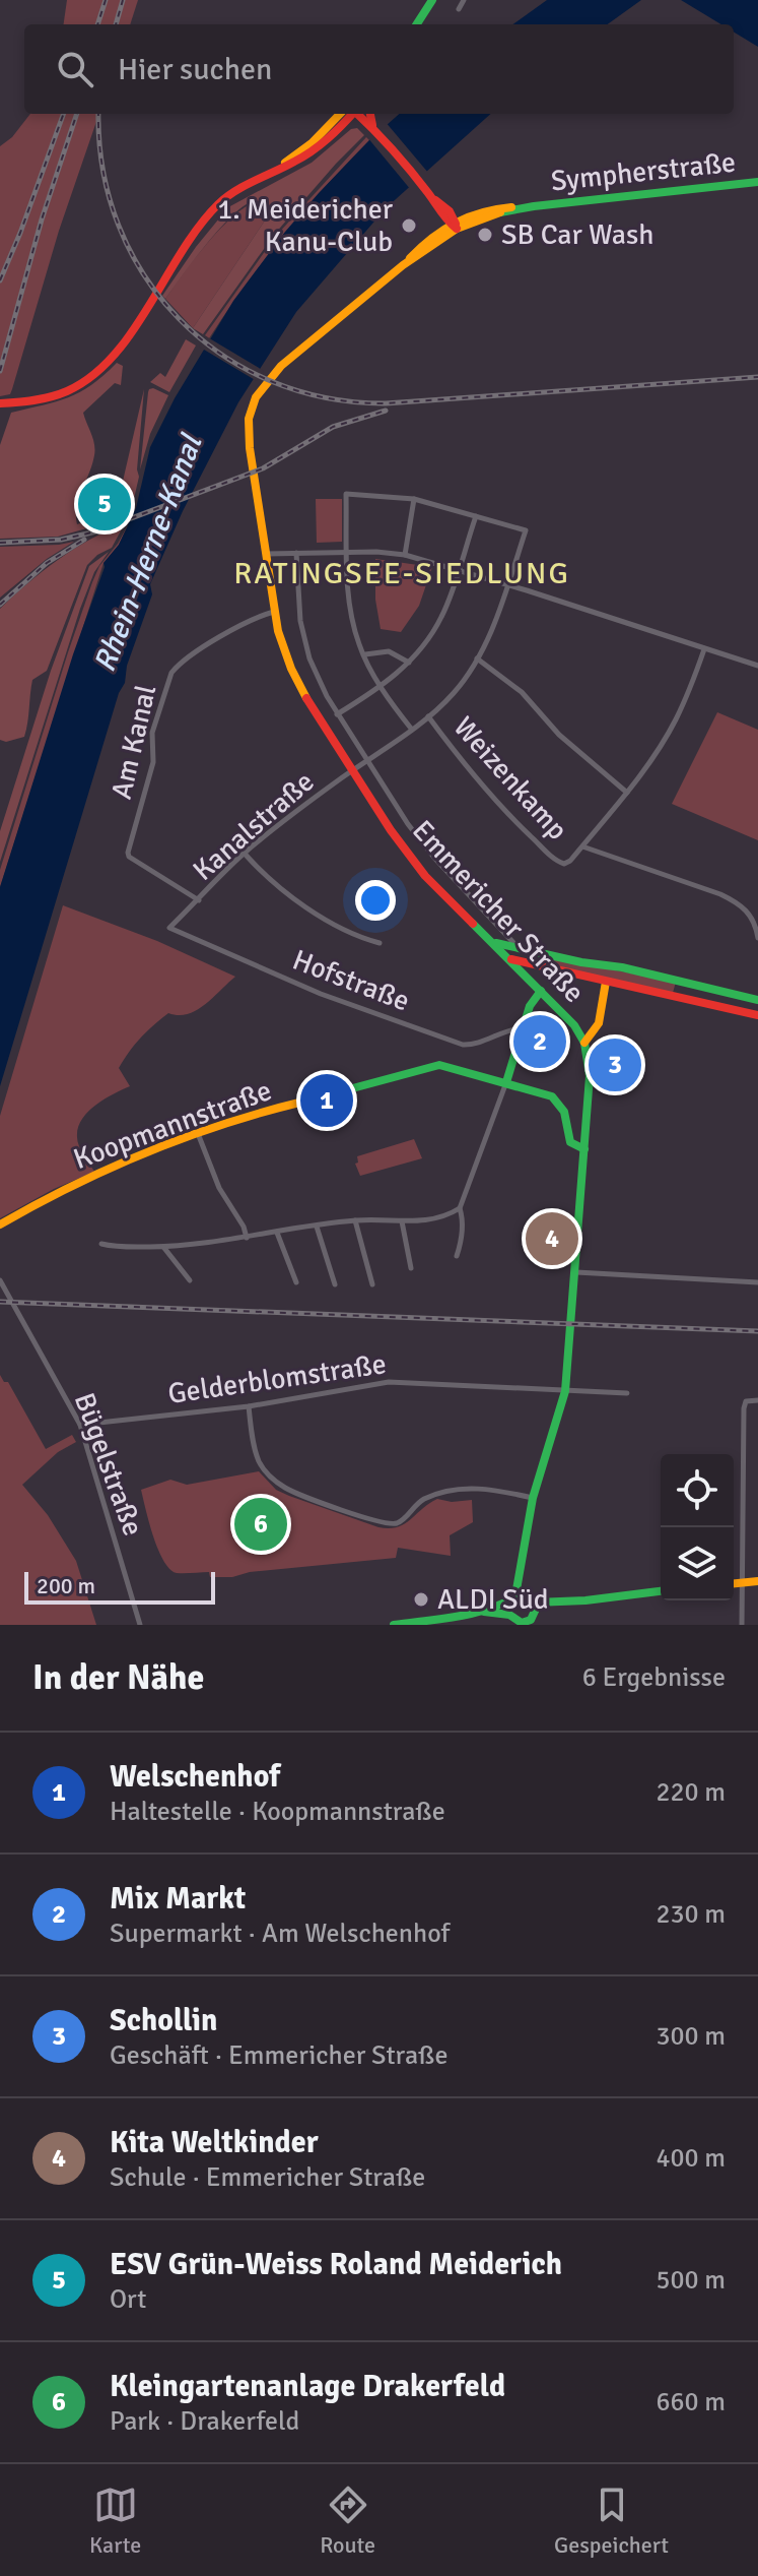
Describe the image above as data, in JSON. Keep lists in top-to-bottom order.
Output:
{
  "streets": {
    "main road": ["Sympherstraße", "Emmericher Straße", "Koopmannstraße"],
    "street": [
      "Am Kanal",
      "Weizenkamp",
      "Kanalstraße",
      "Hofstraße",
      "Gelderblomstraße",
      "Bügelstraße"
    ]
  },
  "crossings": [
    ["Sympherstraße", "Emmericher Straße"],
    ["Am Kanal", "Kanalstraße"],
    ["Am Kanal", "Emmericher Straße"],
    ["Weizenkamp", "Kanalstraße"],
    ["Kanalstraße", "Emmericher Straße"],
    ["Kanalstraße", "Hofstraße"],
    ["Emmericher Straße", "Koopmannstraße"],
    ["Emmericher Straße", "Gelderblomstraße"],
    ["Gelderblomstraße", "Bügelstraße"]
  ],
  "districts": ["RATINGSEE-SIEDLUNG"],
  "water": ["Rhein-Herne-Kanal"],
  "places": ["1. Meidericher Kanu-Club", "SB Car Wash", "ALDI Süd"],
  "scale_bar": "200 m",
  "page": {
    "search": "Hier suchen",
    "pins": [
      "5",
      "2",
      "3",
      "1",
      "4",
      "6"
    ],
    "scale": "200 m",
    "heading": ["In der Nähe", "6 Ergebnisse"],
    "list": [
      {
        "mark": "1",
        "name": "Welschenhof",
        "note": "Haltestelle · Koopmannstraße",
        "value": "220 m"
      },
      {
        "mark": "2",
        "name": "Mix Markt",
        "note": "Supermarkt · Am Welschenhof",
        "value": "230 m"
      },
      {
        "mark": "3",
        "name": "Schollin",
        "note": "Geschäft · Emmericher Straße",
        "value": "300 m"
      },
      {
        "mark": "4",
        "name": "Kita Weltkinder",
        "note": "Schule · Emmericher Straße",
        "value": "400 m"
      },
      {
        "mark": "5",
        "name": "ESV Grün-Weiss Roland Meiderich",
        "note": "Ort",
        "value": "500 m"
      },
      {
        "mark": "6",
        "name": "Kleingartenanlage Drakerfeld",
        "note": "Park · Drakerfeld",
        "value": "660 m"
      }
    ],
    "nav": ["Karte", "Route", "Gespeichert"]
  }
}
